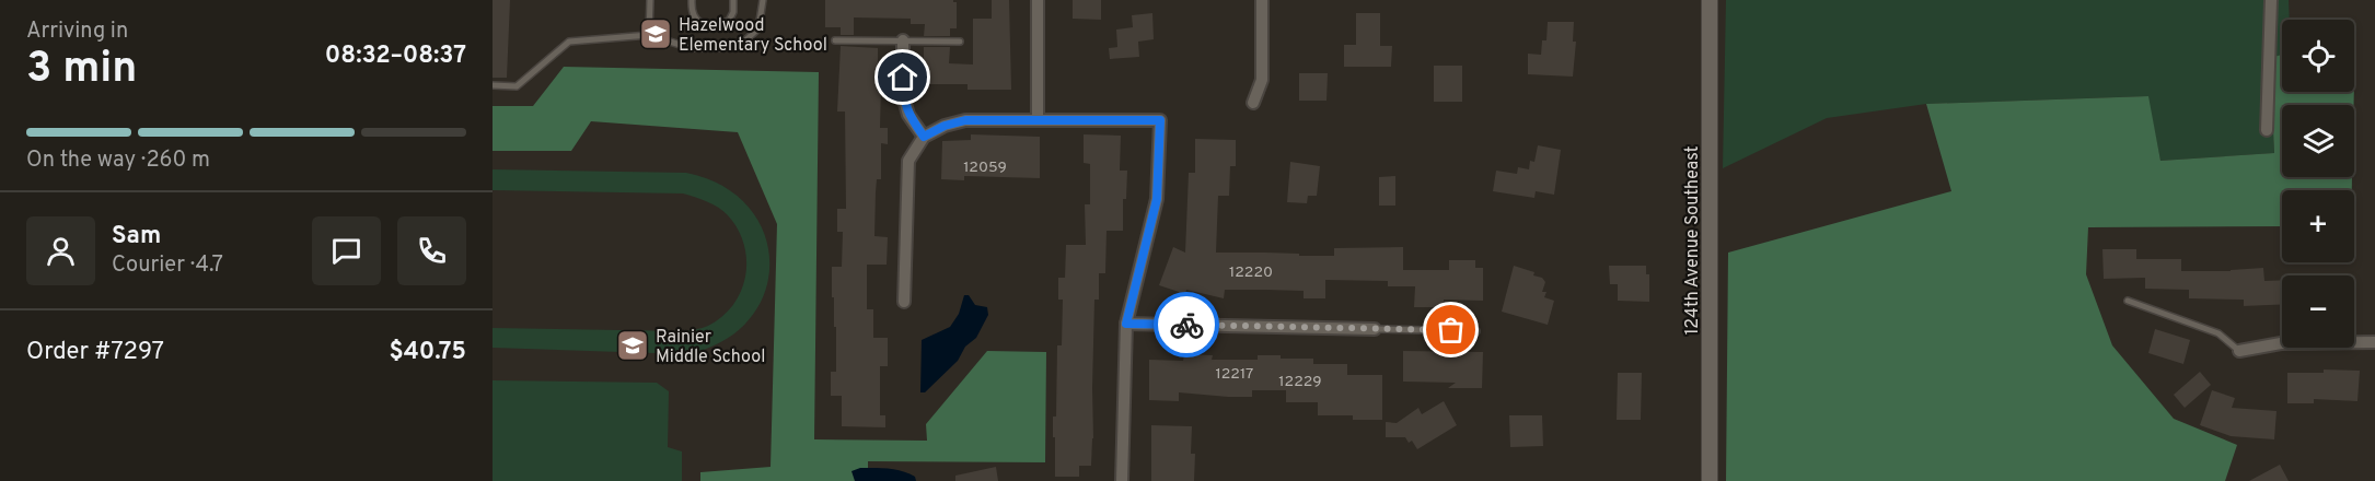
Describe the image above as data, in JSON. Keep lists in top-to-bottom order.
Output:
{
  "streets": {
    "street": ["124th Avenue Southeast"]
  },
  "places": {
    "school or university": ["Hazelwood Elementary School", "Rainier Middle School"]
  },
  "house_numbers": [
    "12059",
    "12220",
    "12217",
    "12229"
  ],
  "page": {
    "heading": ["3 min", "Arriving in", "08:32–08:37"],
    "panel": [
      "Sam",
      "Courier · 4.7",
      "Order #7297",
      "$40.75"
    ],
    "map_buttons": ["+", "−"],
    "bar": "On the way · 260 m"
  }
}
